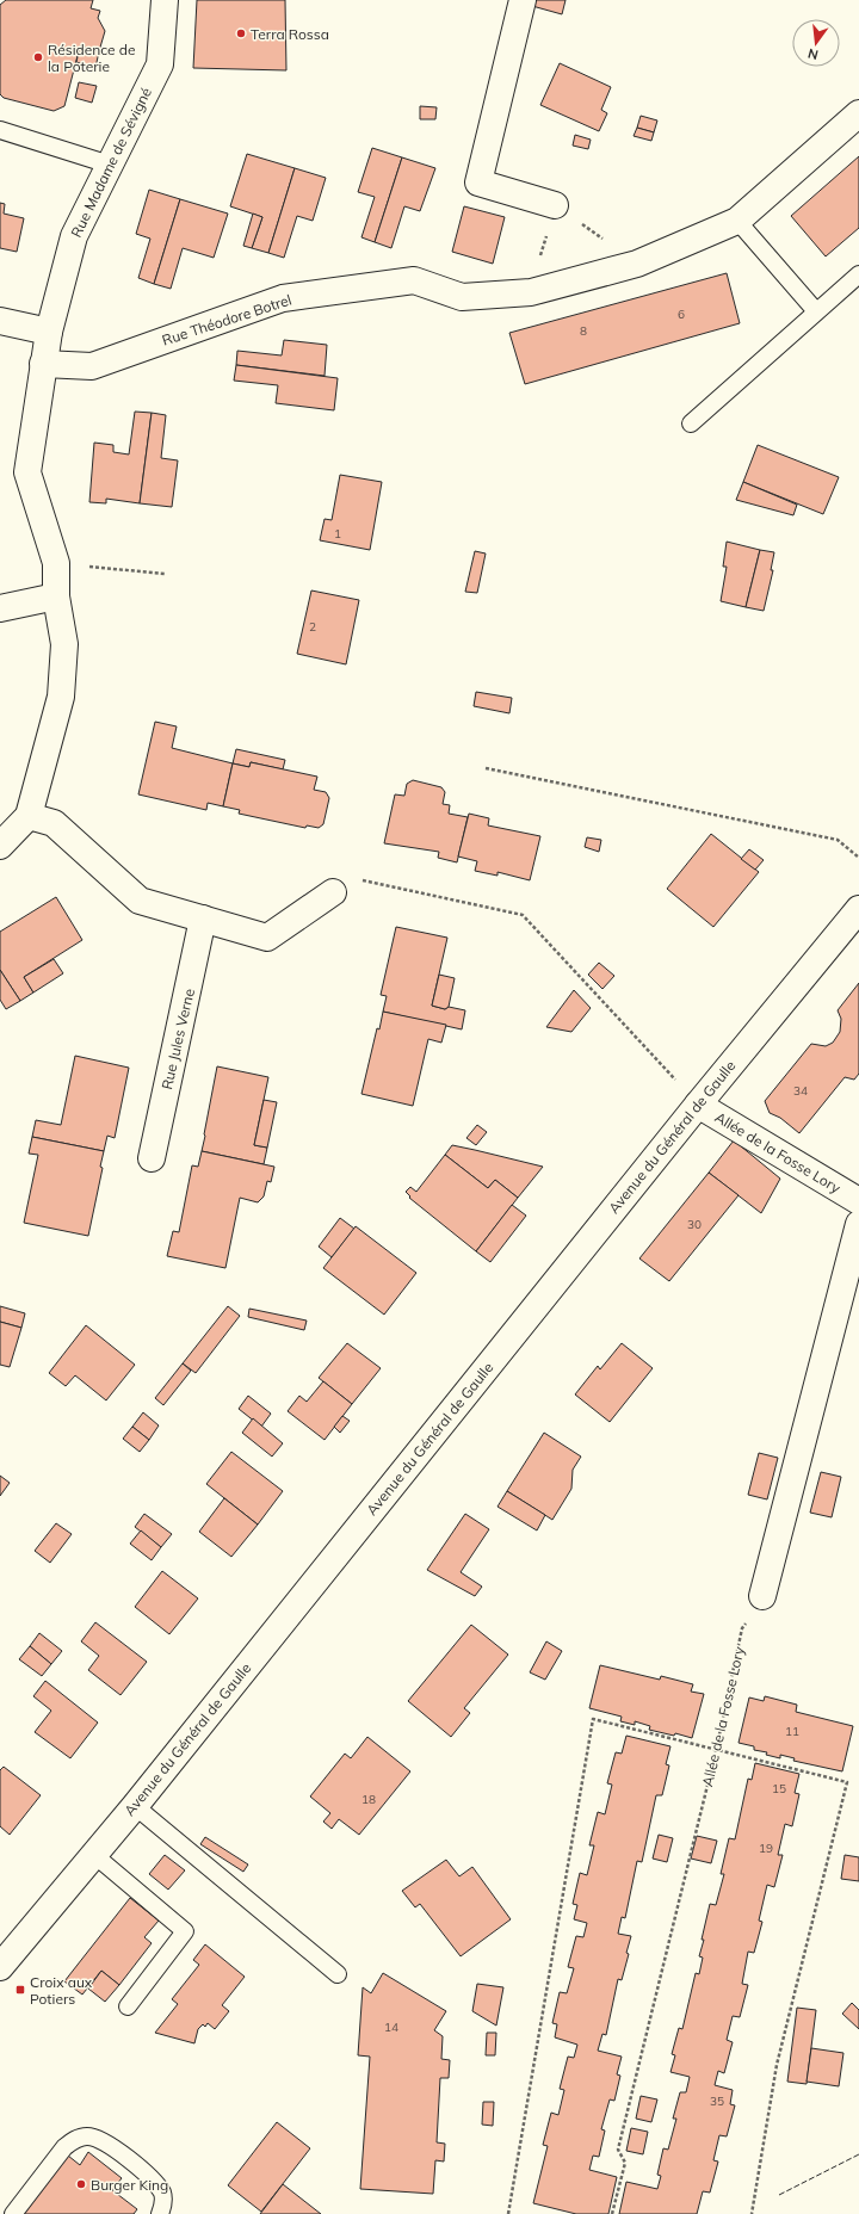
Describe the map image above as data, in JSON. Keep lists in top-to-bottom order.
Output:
{
  "streets": {
    "street": [
      "Rue Madame de Sévigné",
      "Rue Théodore Botrel",
      "Rue Jules Verne",
      "Avenue du Général de Gaulle",
      "Allée de la Fosse Lory"
    ]
  },
  "crossings": [
    ["Rue Madame de Sévigné", "Rue Théodore Botrel"],
    ["Avenue du Général de Gaulle", "Allée de la Fosse Lory"]
  ],
  "places": {
    "other": ["Terra Rossa", "Résidence de la Poterie", "Burger King"],
    "transit": ["Croix aux Potiers"]
  },
  "house_numbers": [
    "6",
    "8",
    "1",
    "2",
    "34",
    "30",
    "11",
    "15",
    "18",
    "19",
    "14",
    "35"
  ],
  "north": "bottom"
}
